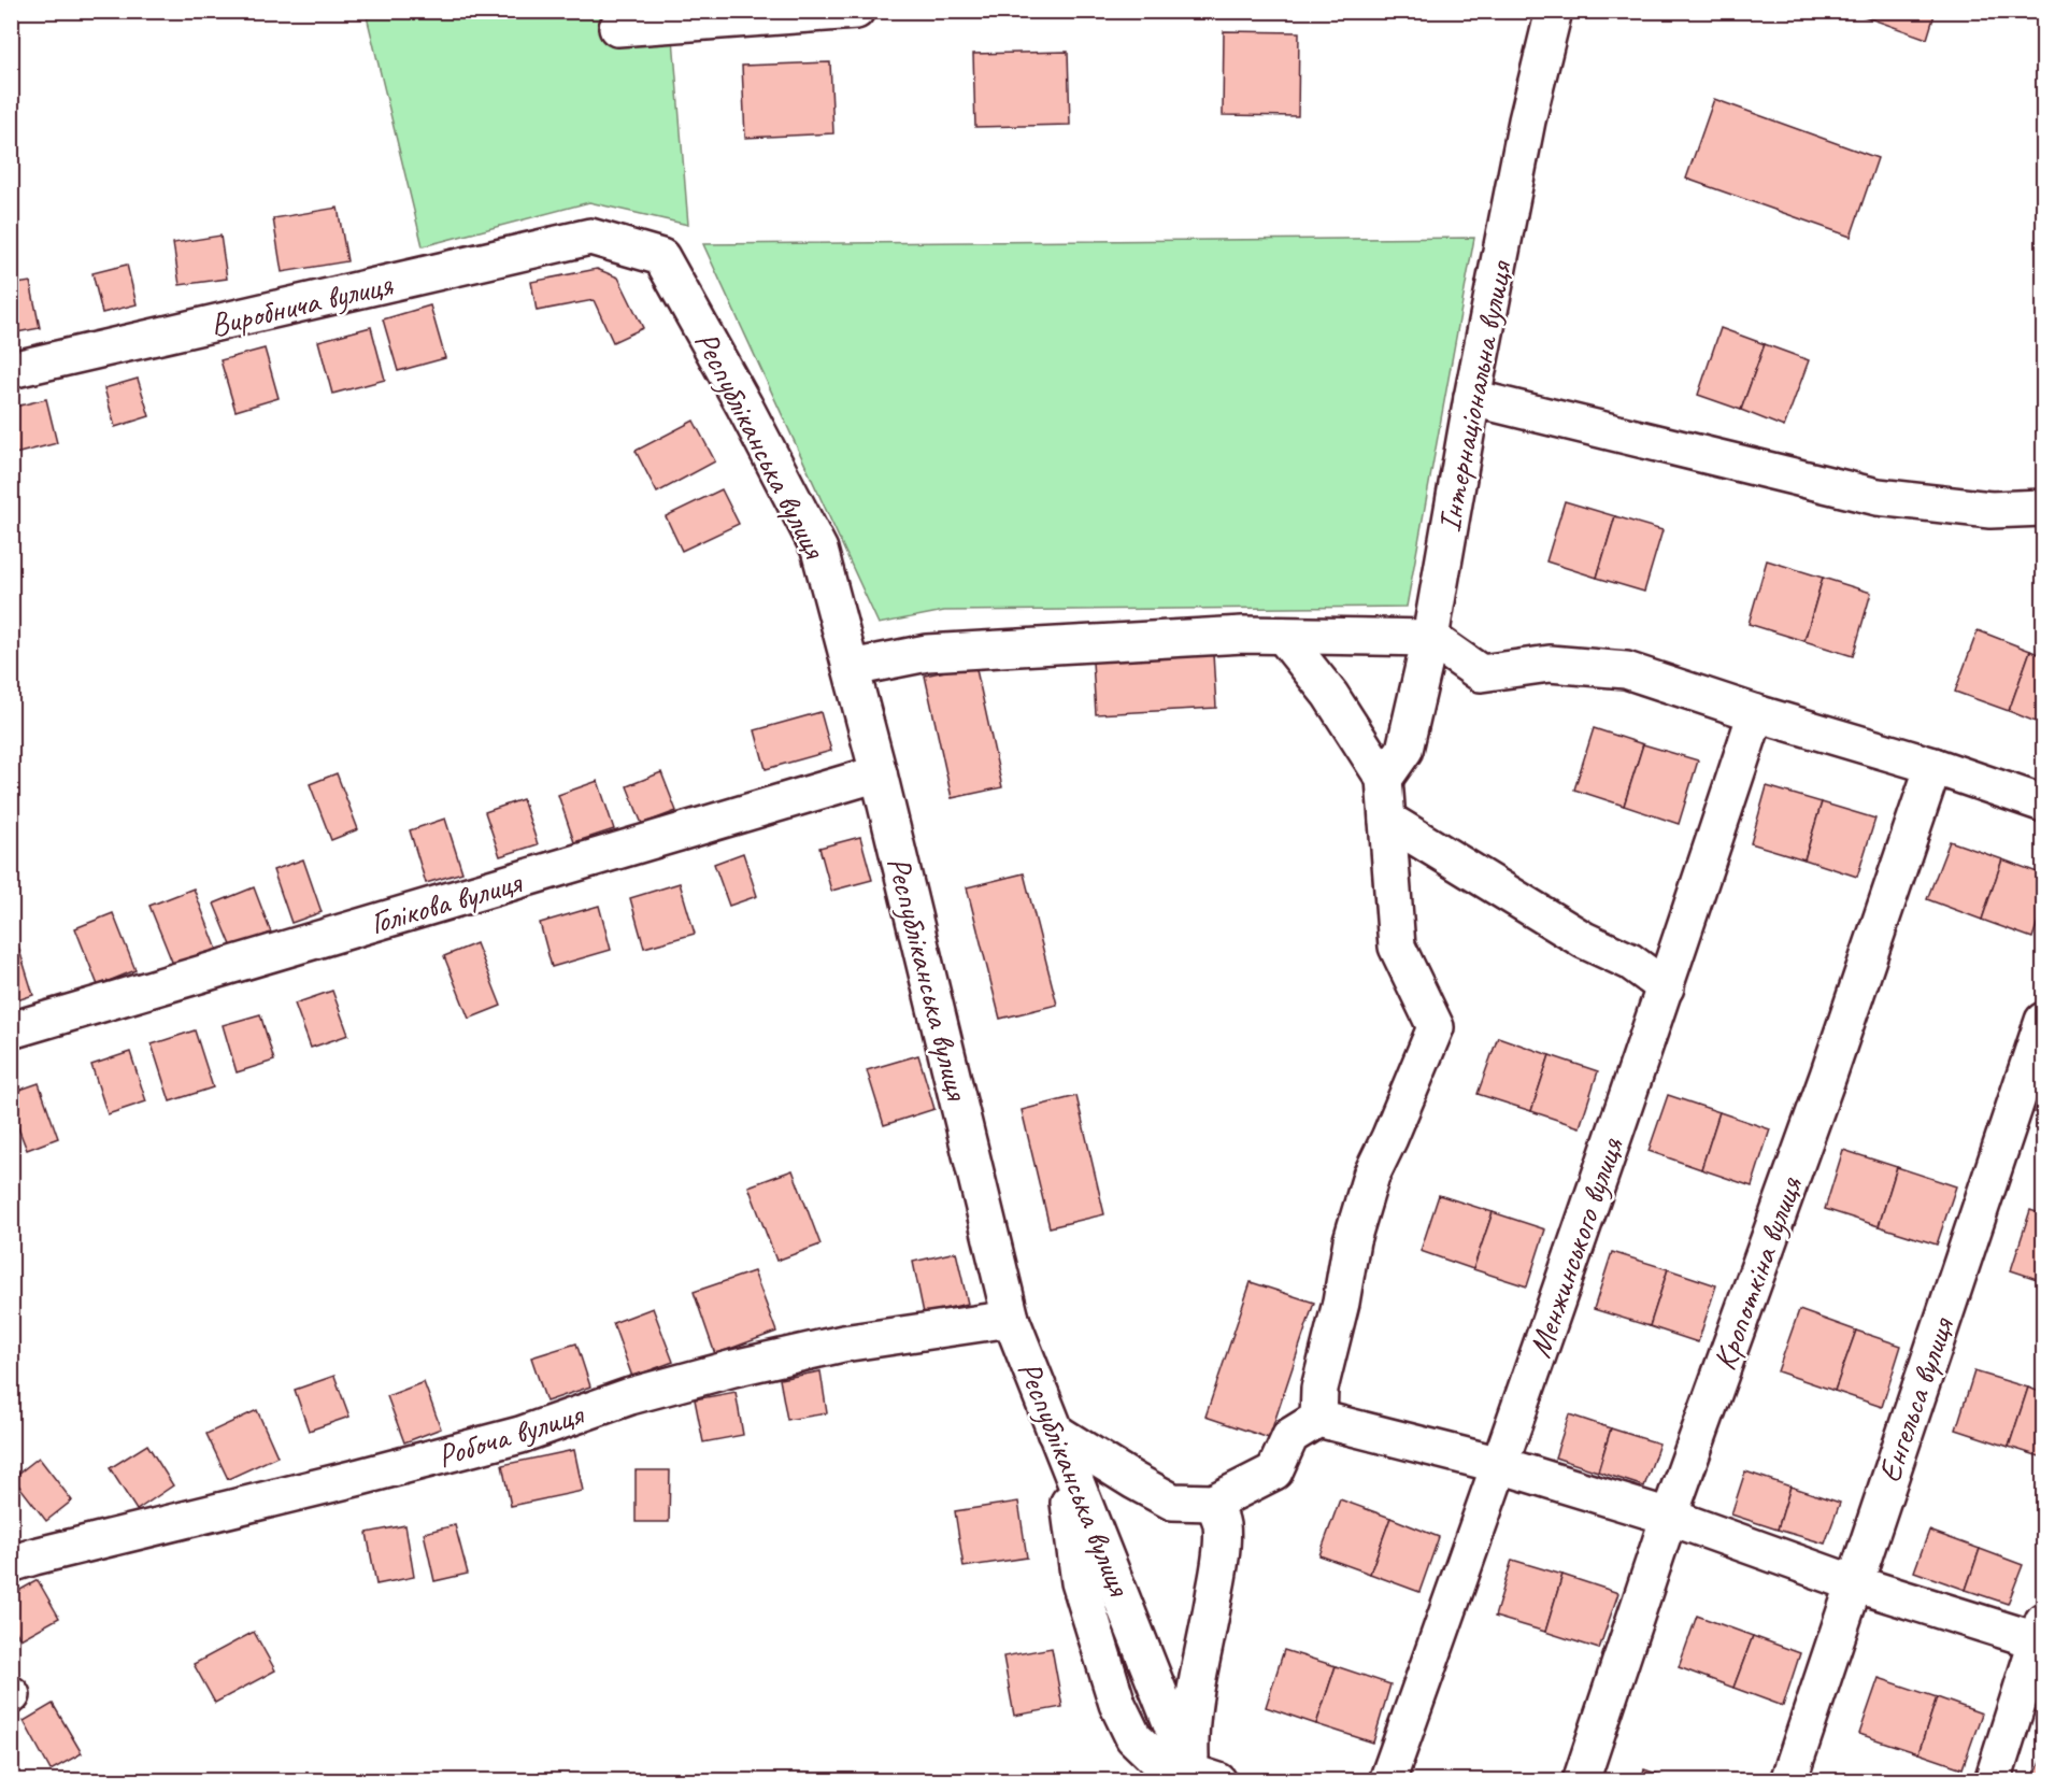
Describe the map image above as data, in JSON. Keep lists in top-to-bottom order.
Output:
{
  "streets": {
    "street": [
      "Виробнича вулиця",
      "Інтернаціональна вулиця",
      "Республіканська вулиця",
      "Голікова вулиця",
      "Менжинського вулиця",
      "Кропоткіна вулиця",
      "Енгельса вулиця",
      "Робоча вулиця"
    ]
  },
  "crossings": [
    ["Виробнича вулиця", "Республіканська вулиця"],
    ["Республіканська вулиця", "Голікова вулиця"],
    ["Республіканська вулиця", "Робоча вулиця"]
  ]
}
